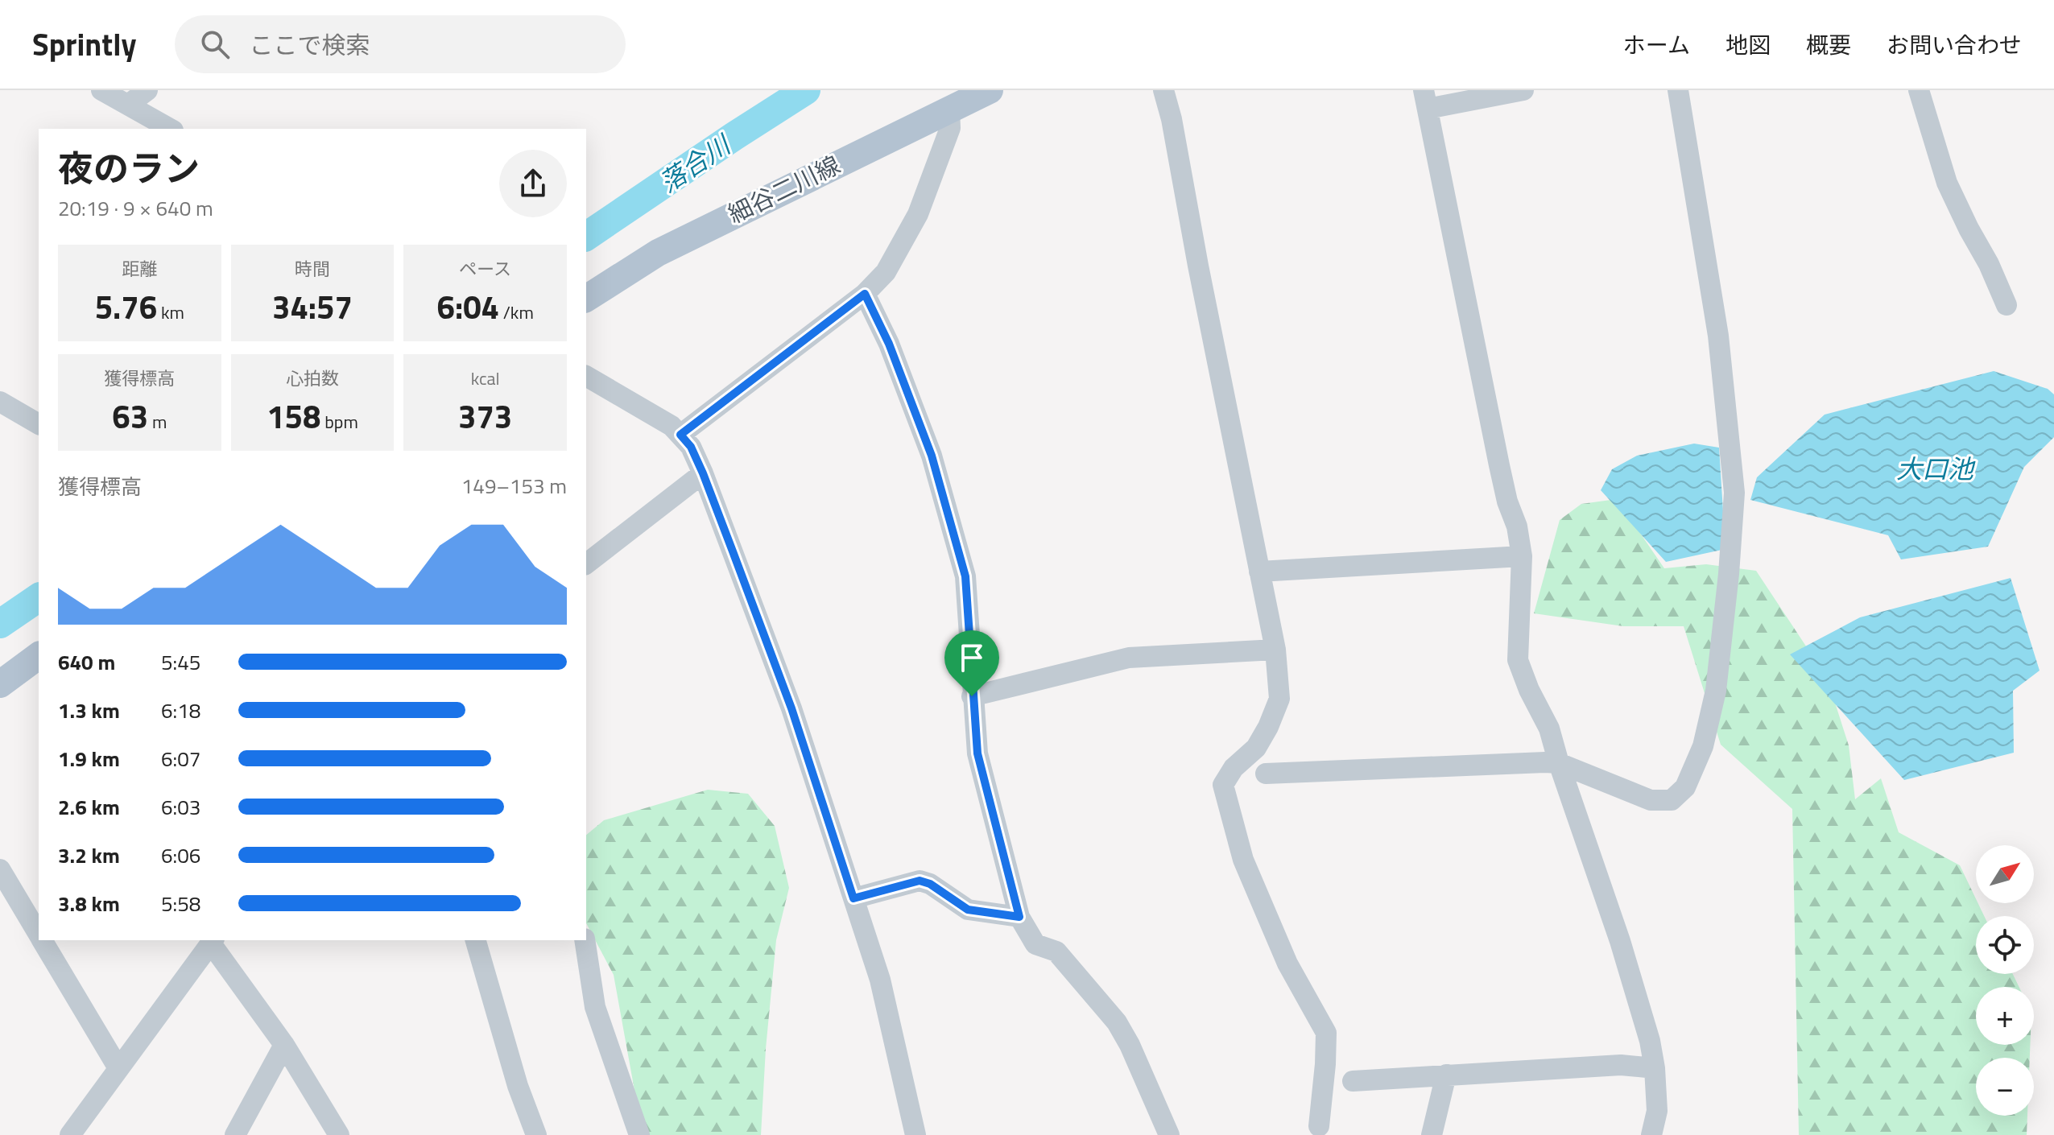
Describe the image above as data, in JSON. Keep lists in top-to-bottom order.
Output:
{
  "streets": {
    "main road": ["細谷二川線"]
  },
  "water": ["落合川", "大口池"],
  "north": "top right",
  "page": {
    "header": "Sprintly",
    "search": "ここで検索",
    "nav": [
      "ホーム",
      "地図",
      "概要",
      "お問い合わせ"
    ],
    "heading": ["夜のラン", "20:19 · 9 × 640 m"],
    "stats": [
      ["距離", "5.76 km"],
      ["時間", "34:57"],
      ["ペース", "6:04 /km"],
      ["獲得標高", "63 m"],
      ["心拍数", "158 bpm"],
      ["kcal", "373"]
    ],
    "chart": ["獲得標高", "149–153 m"],
    "list": [
      {
        "name": "640 m",
        "note": "5:45"
      },
      {
        "name": "1.3 km",
        "note": "6:18"
      },
      {
        "name": "1.9 km",
        "note": "6:07"
      },
      {
        "name": "2.6 km",
        "note": "6:03"
      },
      {
        "name": "3.2 km",
        "note": "6:06"
      },
      {
        "name": "3.8 km",
        "note": "5:58"
      }
    ],
    "map_buttons": ["+", "−"]
  }
}
